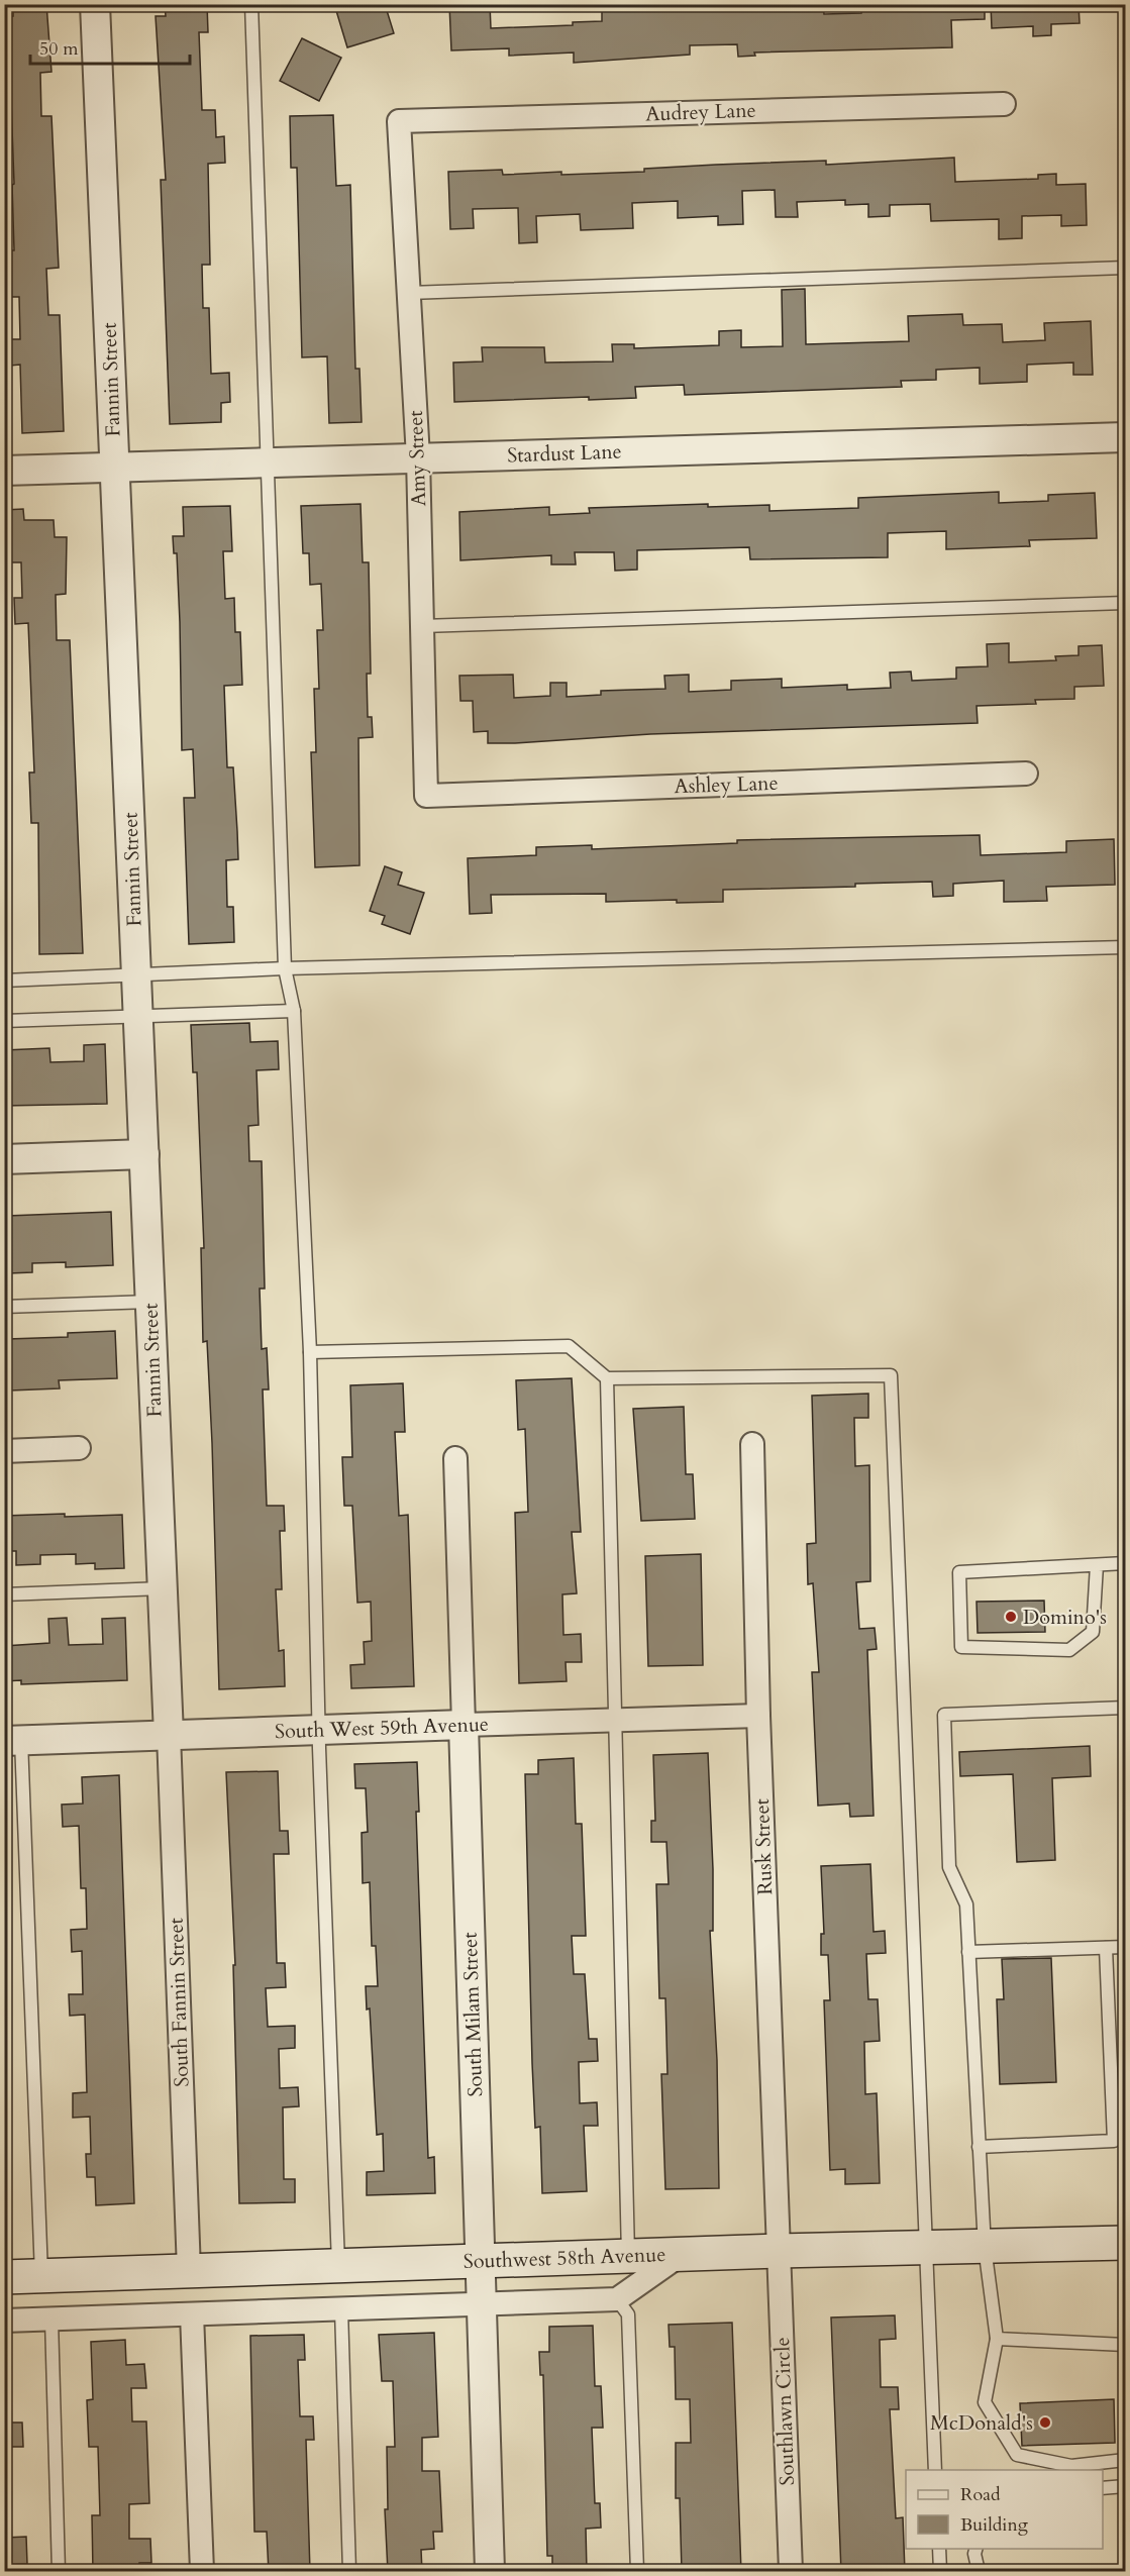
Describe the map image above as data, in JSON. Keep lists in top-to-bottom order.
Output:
{
  "streets": {
    "main road": ["Southwest 58th Avenue"],
    "street": [
      "Audrey Lane",
      "Fannin Street",
      "Stardust Lane",
      "Amy Street",
      "Ashley Lane",
      "South West 59th Avenue",
      "Rusk Street",
      "South Fannin Street",
      "South Milam Street",
      "Southlawn Circle"
    ]
  },
  "crossings": [
    ["Audrey Lane", "Amy Street"],
    ["Fannin Street", "Stardust Lane"],
    ["Fannin Street", "South West 59th Avenue"],
    ["Fannin Street", "South Fannin Street"],
    ["Stardust Lane", "Amy Street"],
    ["Amy Street", "Ashley Lane"],
    ["South West 59th Avenue", "Rusk Street"],
    ["South West 59th Avenue", "South Fannin Street"],
    ["South West 59th Avenue", "South Milam Street"],
    ["Rusk Street", "Southwest 58th Avenue"],
    ["Rusk Street", "Southlawn Circle"],
    ["South Fannin Street", "Southwest 58th Avenue"],
    ["South Milam Street", "Southwest 58th Avenue"],
    ["Southwest 58th Avenue", "Southlawn Circle"]
  ],
  "places": ["Domino's", "McDonald's"],
  "legend": ["Road", "Building"],
  "scale_bar": "50 m"
}
